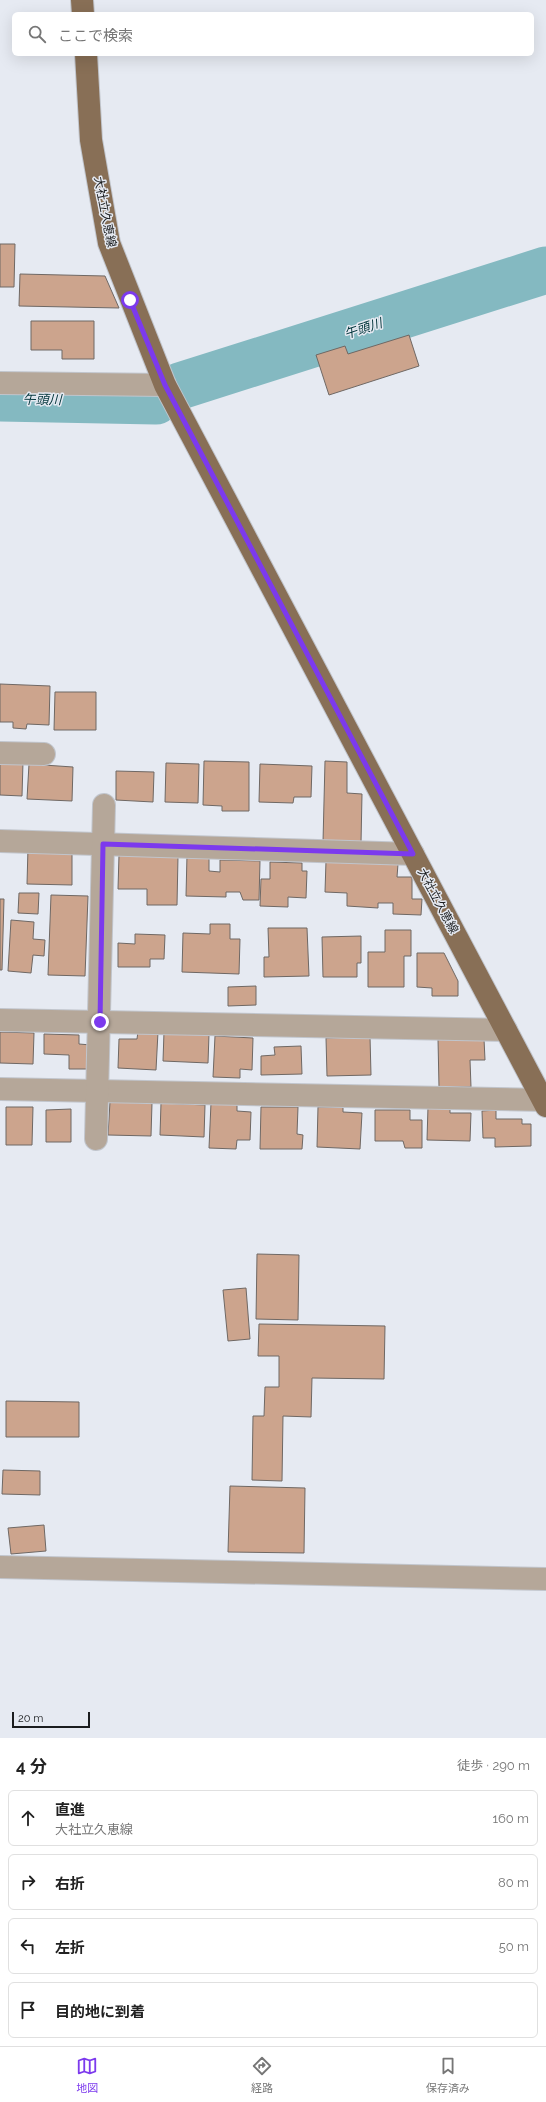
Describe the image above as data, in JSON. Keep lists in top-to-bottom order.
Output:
{
  "streets": {
    "main road": ["大社立久恵線"]
  },
  "water": ["午頭川"],
  "scale_bar": "20 m",
  "page": {
    "search": "ここで検索",
    "scale": "20 m",
    "heading": ["4 分", "徒歩 · 290 m"],
    "list": [
      ["直進", "大社立久恵線", "160 m"],
      ["右折", "80 m"],
      ["左折", "50 m"],
      "目的地に到着"
    ],
    "nav": ["地図", "経路", "保存済み"]
  }
}
